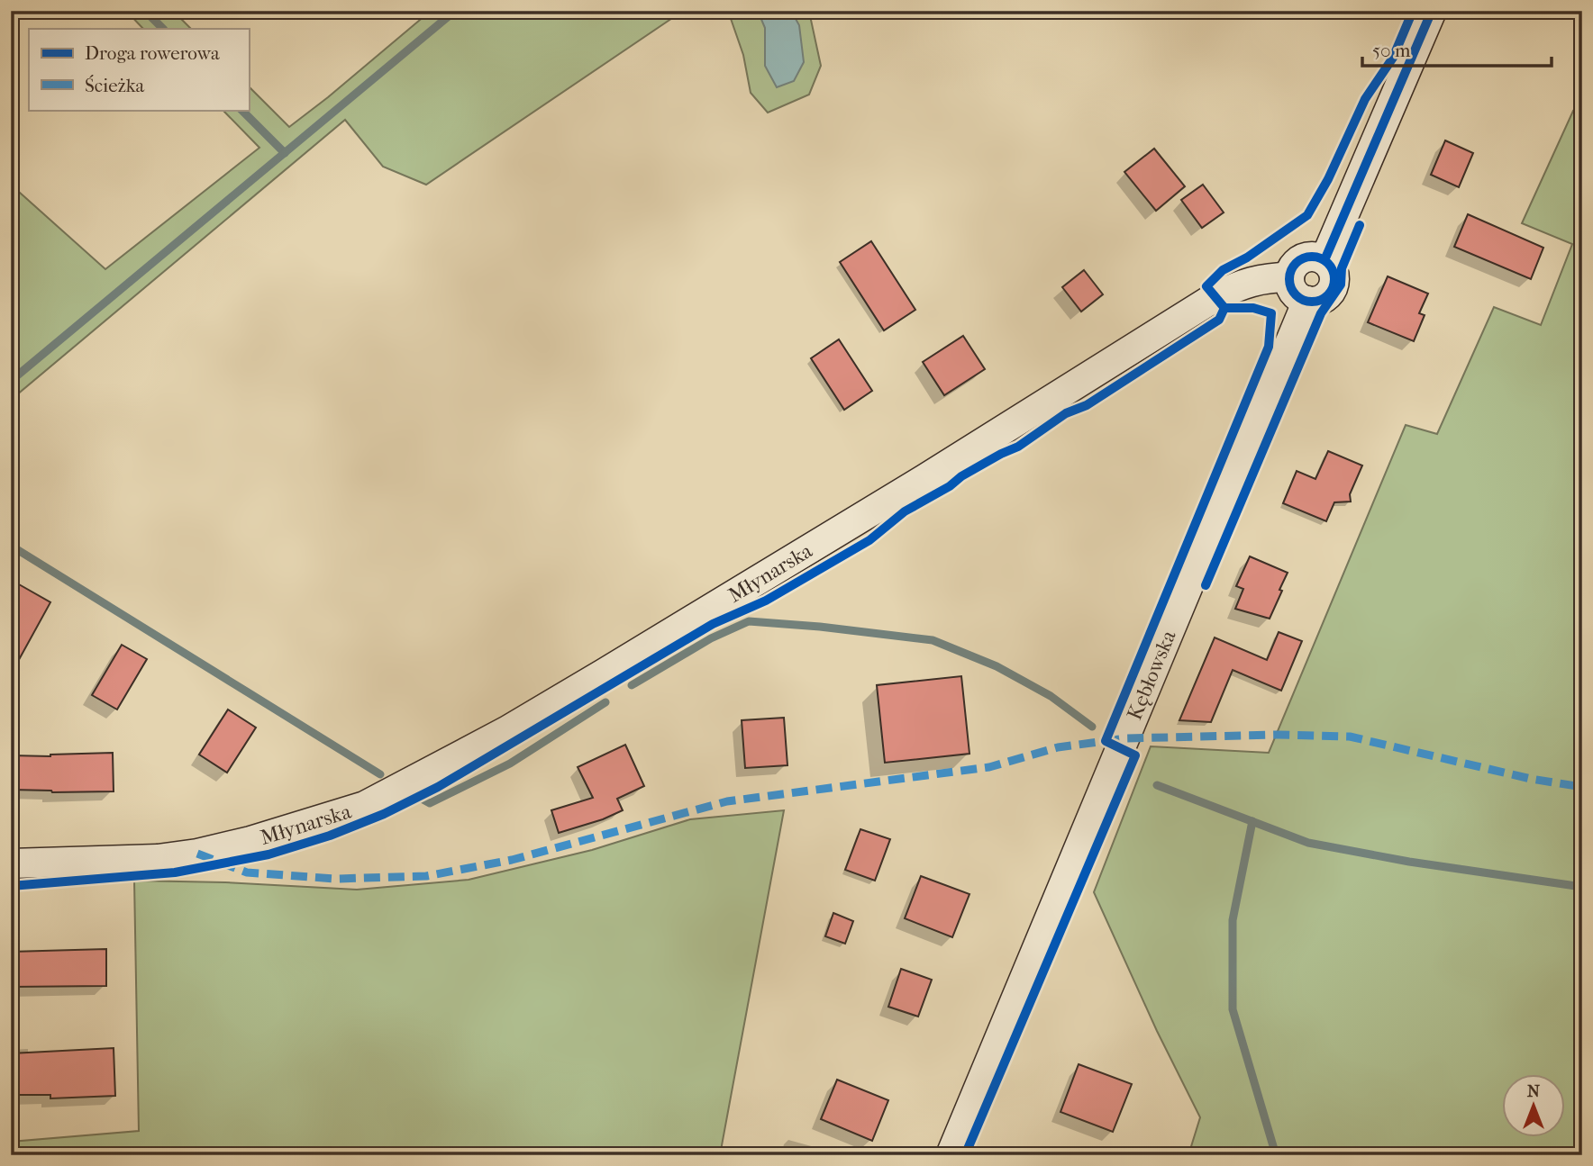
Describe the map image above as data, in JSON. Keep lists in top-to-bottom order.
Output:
{
  "streets": {
    "street": ["Młynarska", "Kębłowska"]
  },
  "crossings": [
    ["Młynarska", "Kębłowska"]
  ],
  "legend": ["Droga rowerowa", "Ścieżka"],
  "scale_bar": "50 m",
  "north": "top"
}
